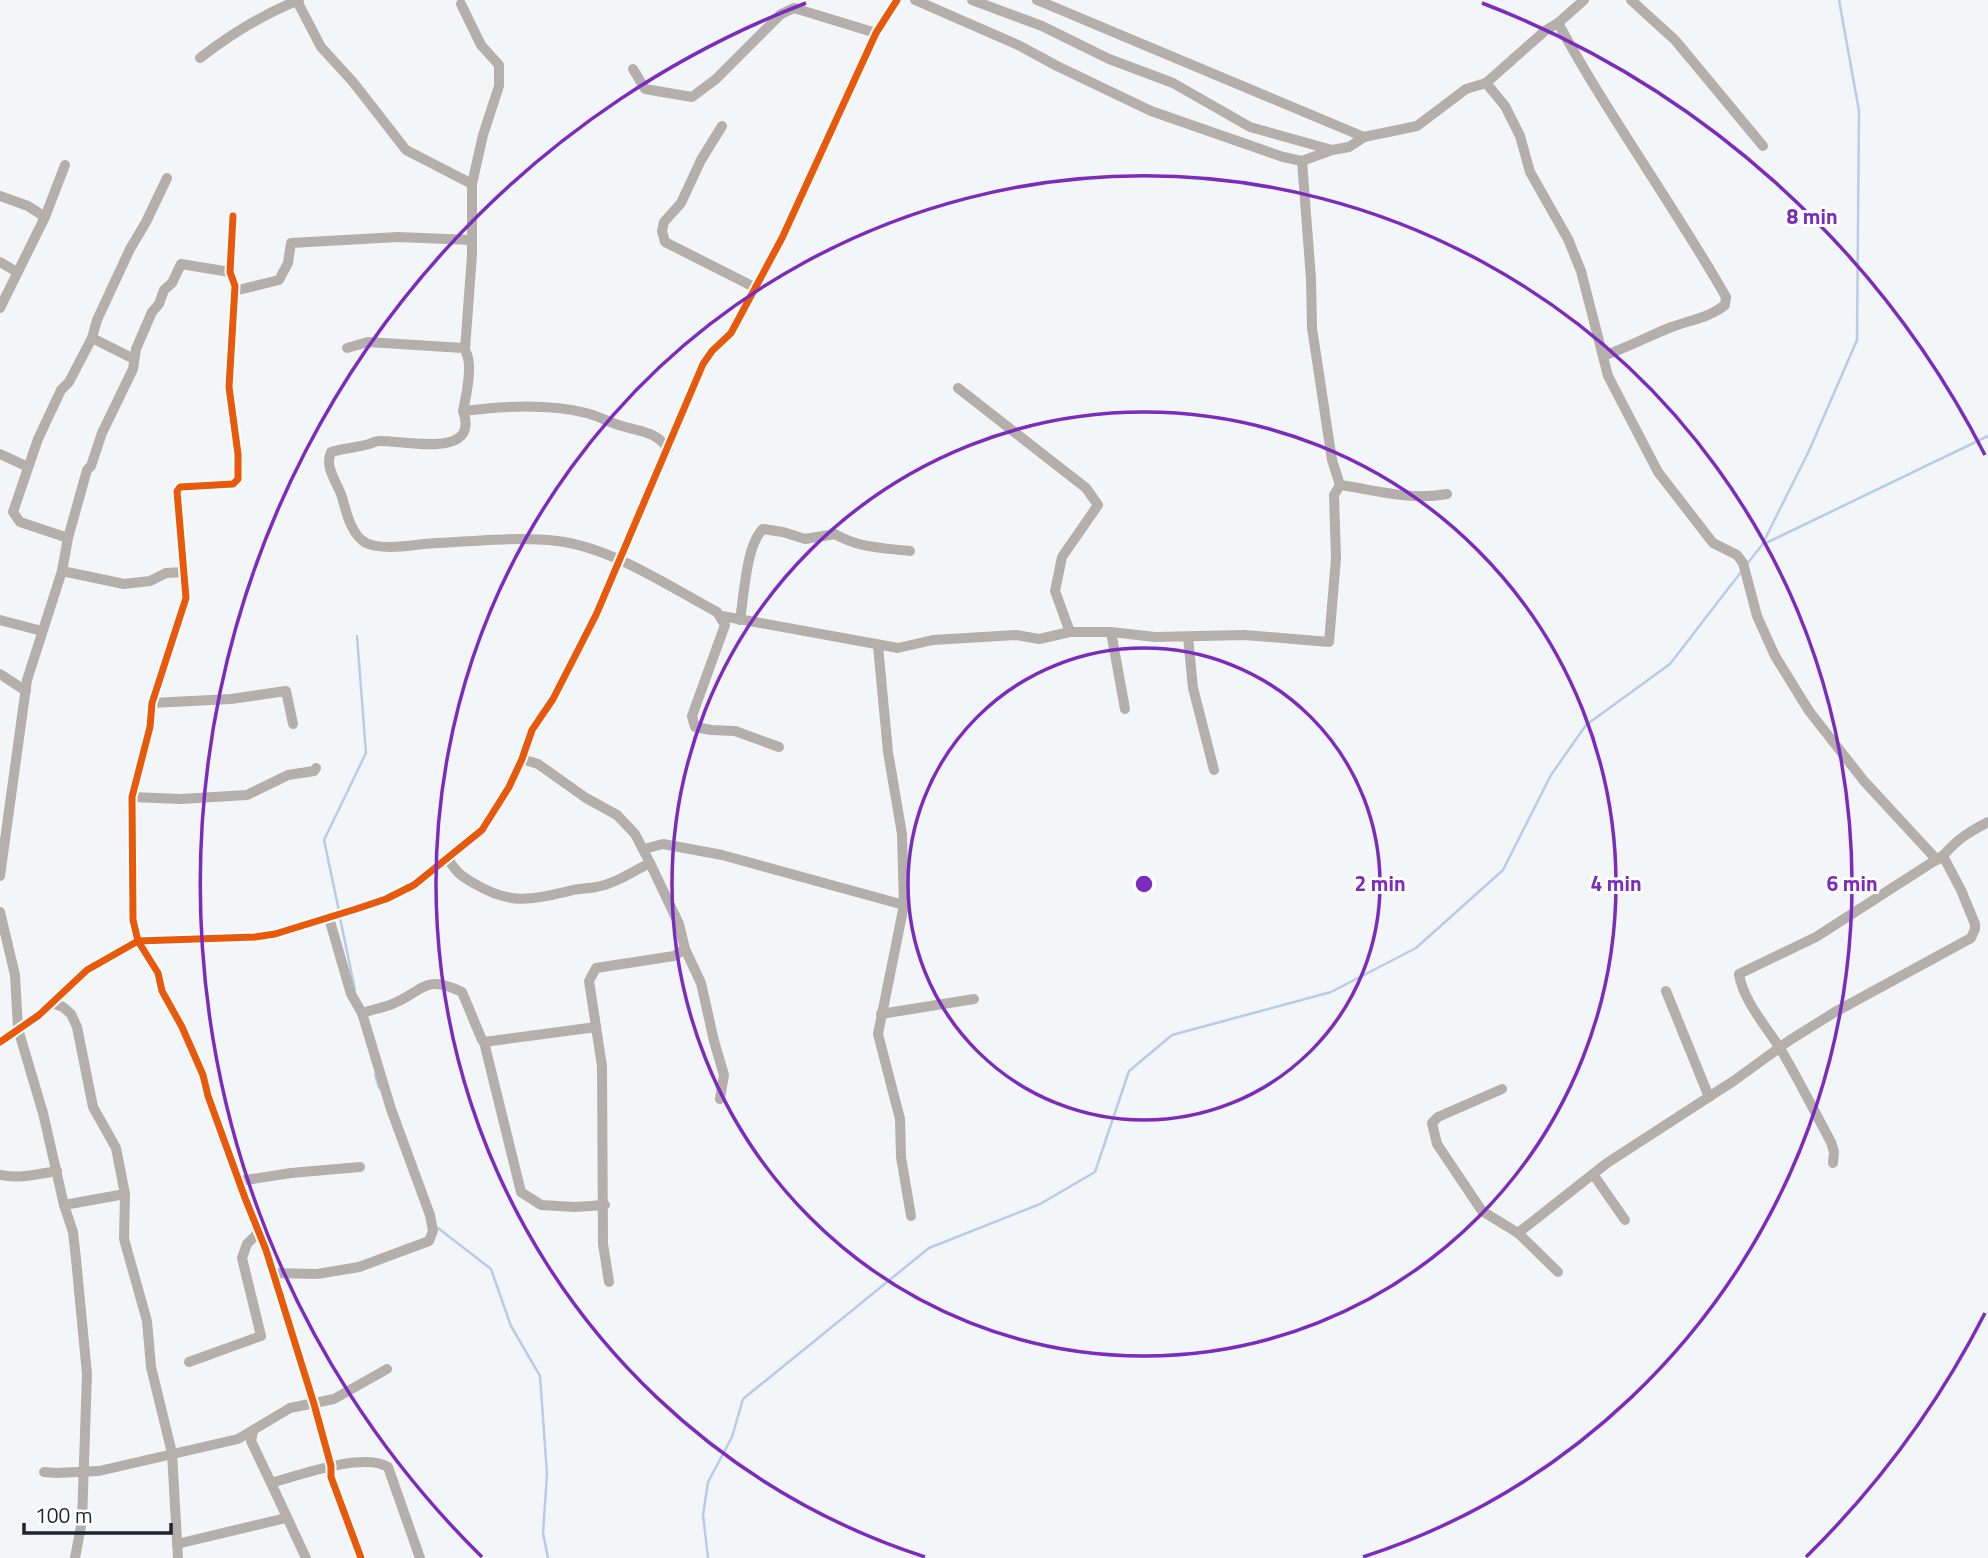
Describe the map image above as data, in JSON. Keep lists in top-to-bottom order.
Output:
{
  "scale_bar": "100 m",
  "rings": [
    "8 min",
    "2 min",
    "4 min",
    "6 min"
  ]
}
